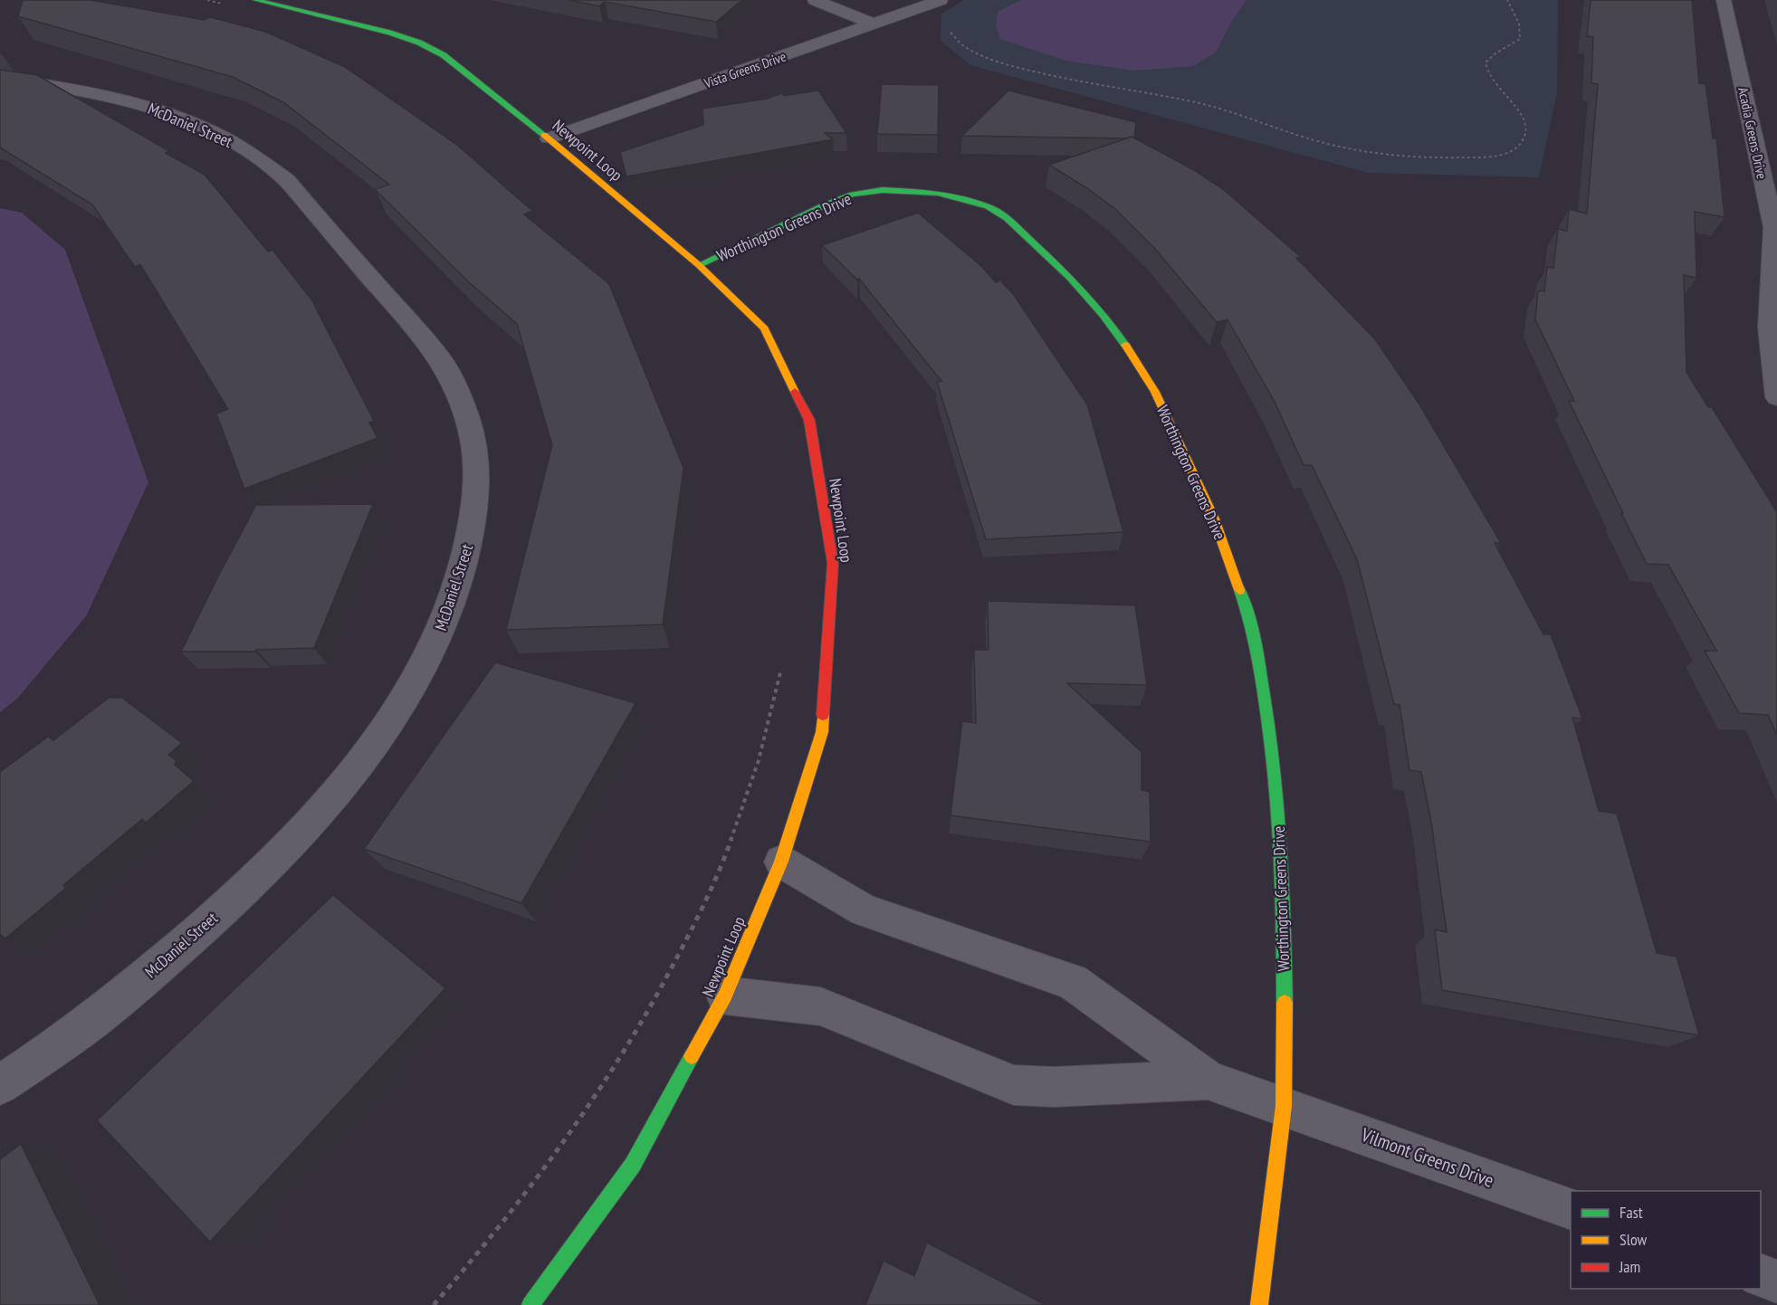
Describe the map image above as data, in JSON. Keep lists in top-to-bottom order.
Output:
{
  "streets": {
    "street": [
      "Vista Greens Drive",
      "McDaniel Street",
      "Acadia Greens Drive",
      "Newpoint Loop",
      "Worthington Greens Drive",
      "Vilmont Greens Drive"
    ]
  },
  "crossings": [
    ["Vista Greens Drive", "Newpoint Loop"],
    ["Newpoint Loop", "Worthington Greens Drive"],
    ["Worthington Greens Drive", "Vilmont Greens Drive"]
  ],
  "legend": ["Fast", "Slow", "Jam"]
}
